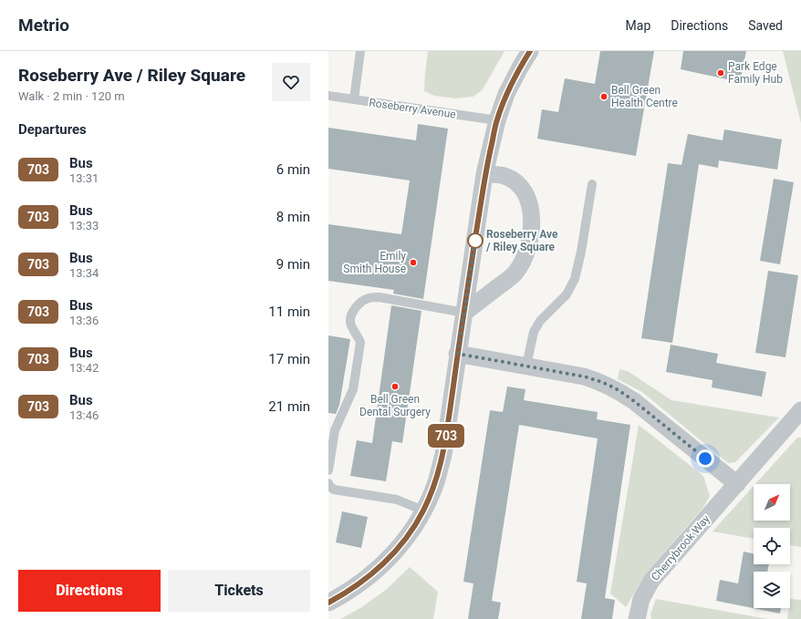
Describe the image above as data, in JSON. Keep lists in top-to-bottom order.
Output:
{
  "streets": {
    "street": ["Cherrybrook Way"],
    "lane": ["Roseberry Avenue"]
  },
  "places": [
    "Park Edge Family Hub",
    "Bell Green Health Centre",
    "Roseberry Ave / Riley Square",
    "Emily Smith House",
    "Bell Green Dental Surgery"
  ],
  "lines": ["bus line 703"],
  "north": "top right",
  "page": {
    "header": "Metrio",
    "nav": ["Map", "Directions", "Saved"],
    "heading": [
      ["Roseberry Ave / Riley Square", "Walk · 2 min · 120 m"],
      "Departures"
    ],
    "on_map": "703",
    "list": [
      {
        "mark": "703",
        "name": "Bus",
        "note": "13:31",
        "value": "6 min"
      },
      {
        "mark": "703",
        "name": "Bus",
        "note": "13:33",
        "value": "8 min"
      },
      {
        "mark": "703",
        "name": "Bus",
        "note": "13:34",
        "value": "9 min"
      },
      {
        "mark": "703",
        "name": "Bus",
        "note": "13:36",
        "value": "11 min"
      },
      {
        "mark": "703",
        "name": "Bus",
        "note": "13:42",
        "value": "17 min"
      },
      {
        "mark": "703",
        "name": "Bus",
        "note": "13:46",
        "value": "21 min"
      }
    ],
    "buttons": ["Directions", "Tickets"]
  }
}
